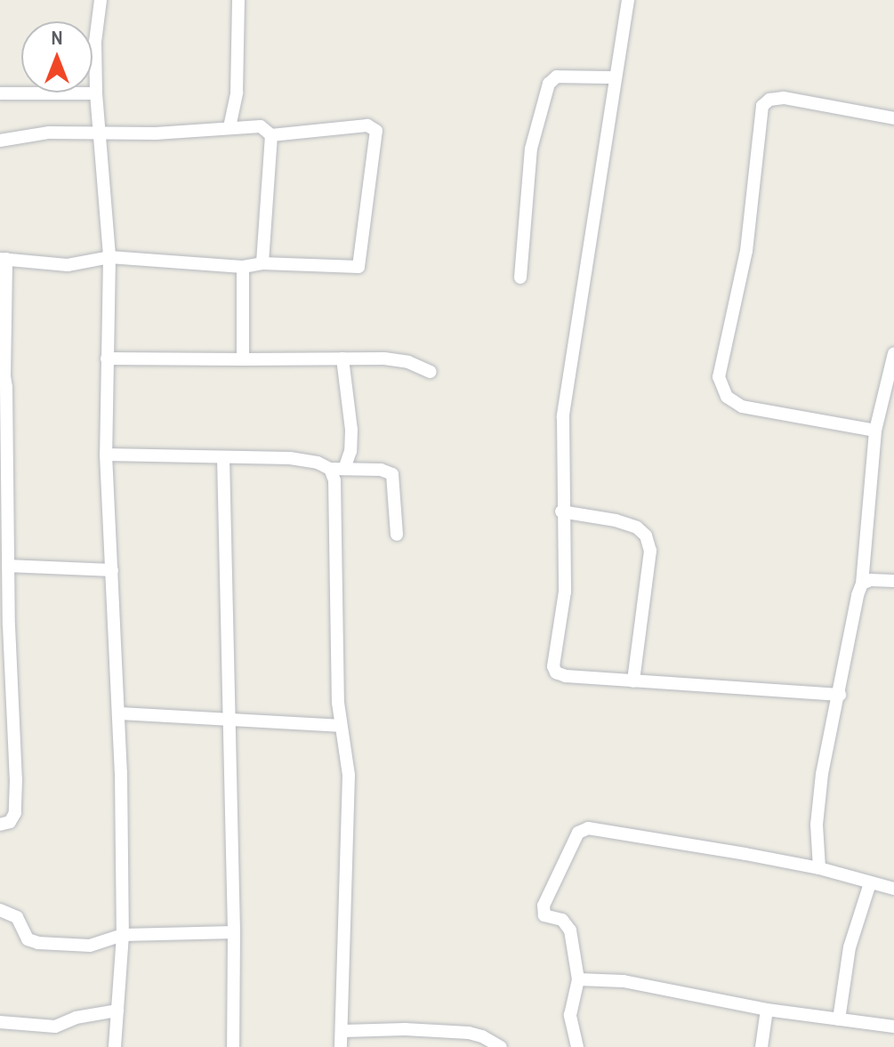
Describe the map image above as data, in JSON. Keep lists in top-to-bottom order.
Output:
{
  "north": "top"
}
